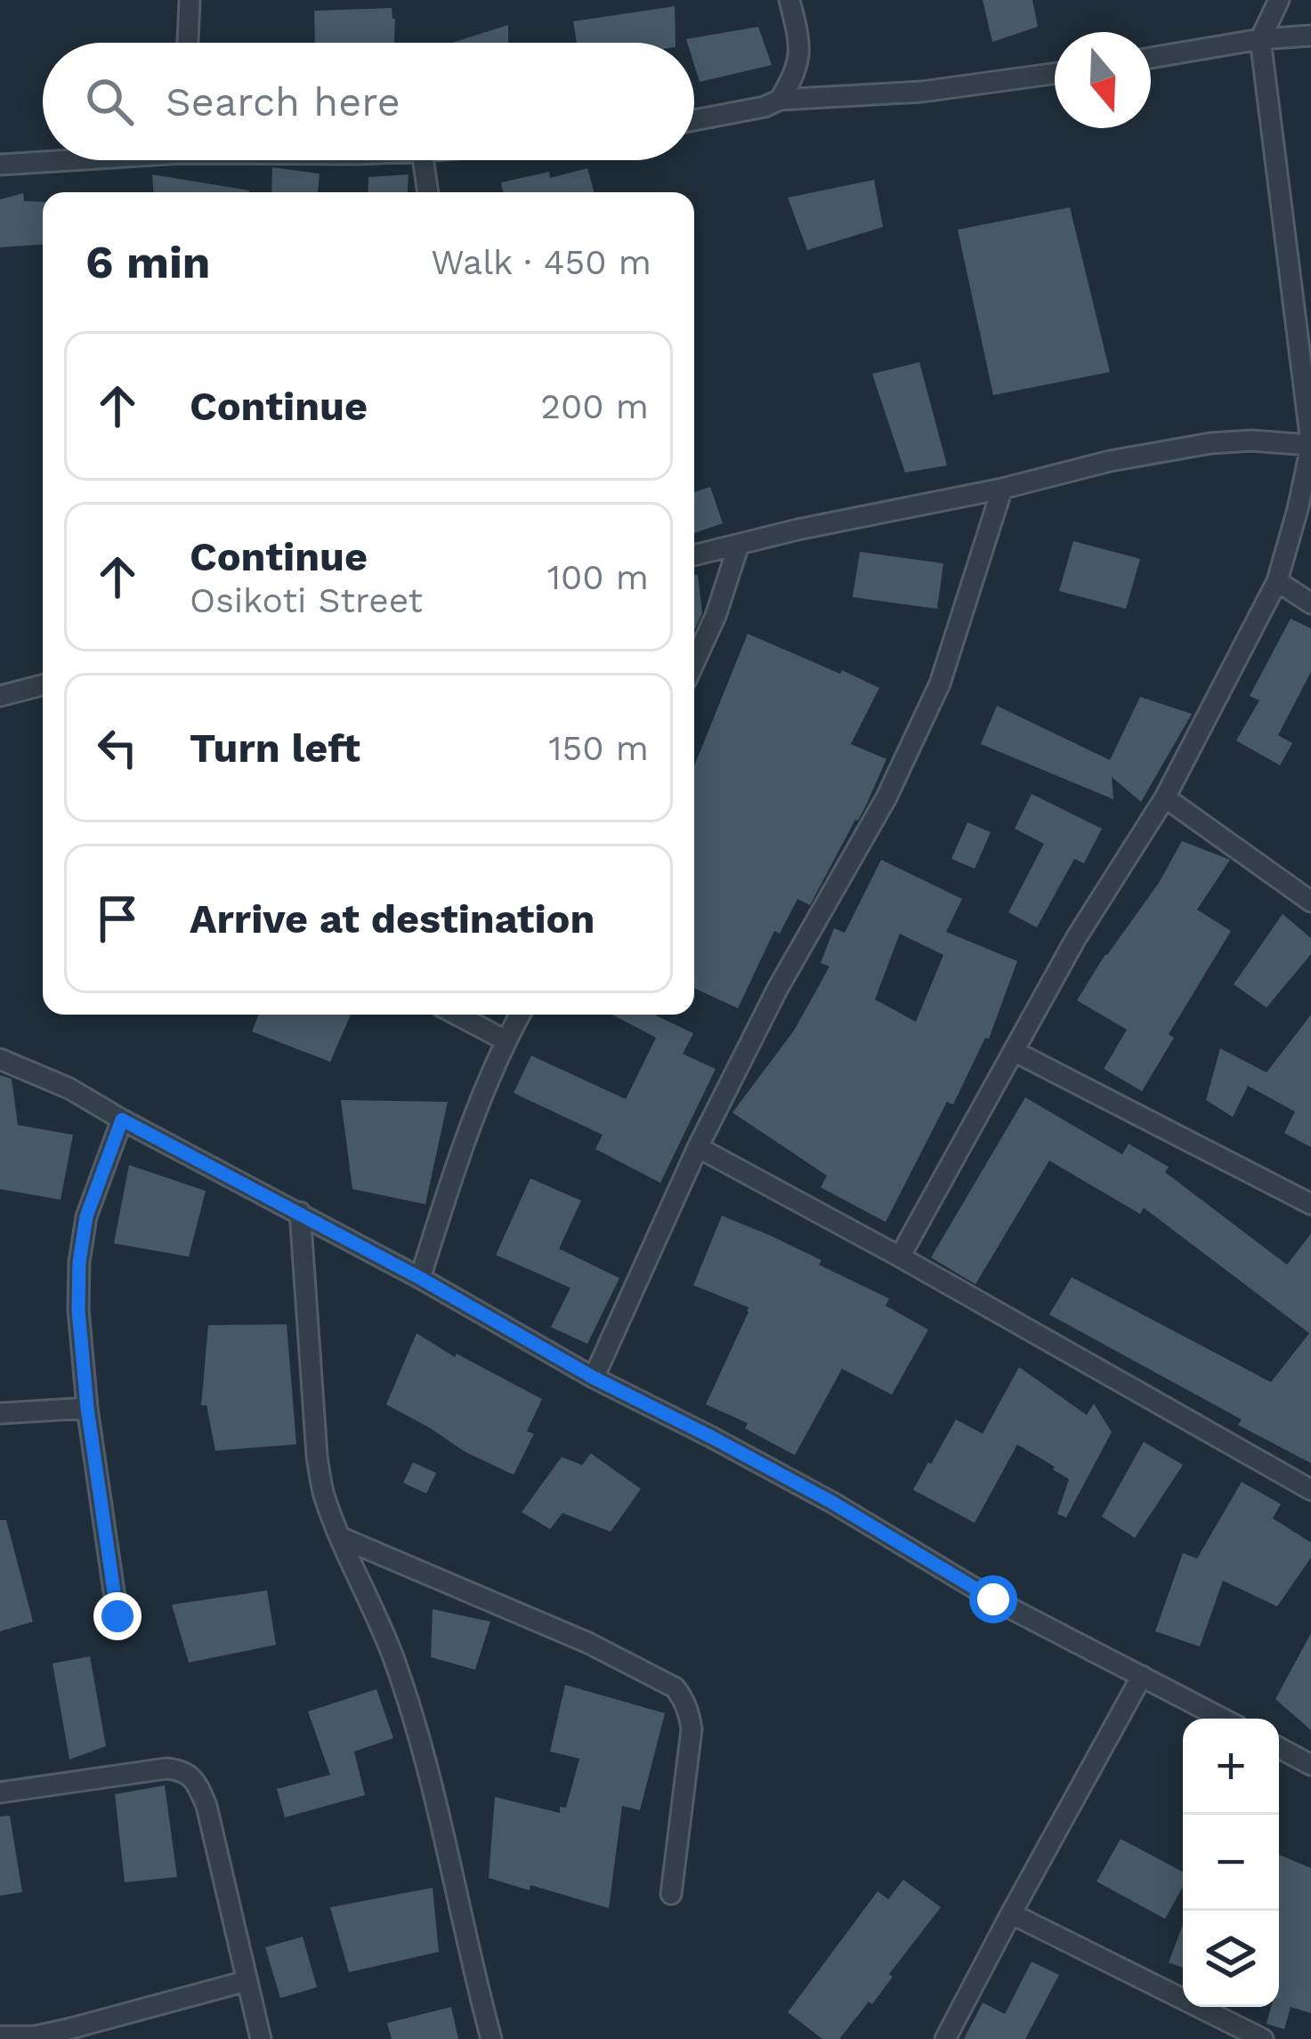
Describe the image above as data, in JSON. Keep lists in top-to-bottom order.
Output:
{
  "north": "bottom",
  "page": {
    "search": "Search here",
    "heading": ["6 min", "Walk · 450 m"],
    "list": [
      ["Continue", "200 m"],
      ["Continue", "Osikoti Street", "100 m"],
      ["Turn left", "150 m"],
      "Arrive at destination"
    ],
    "map_buttons": ["+", "−"]
  }
}
